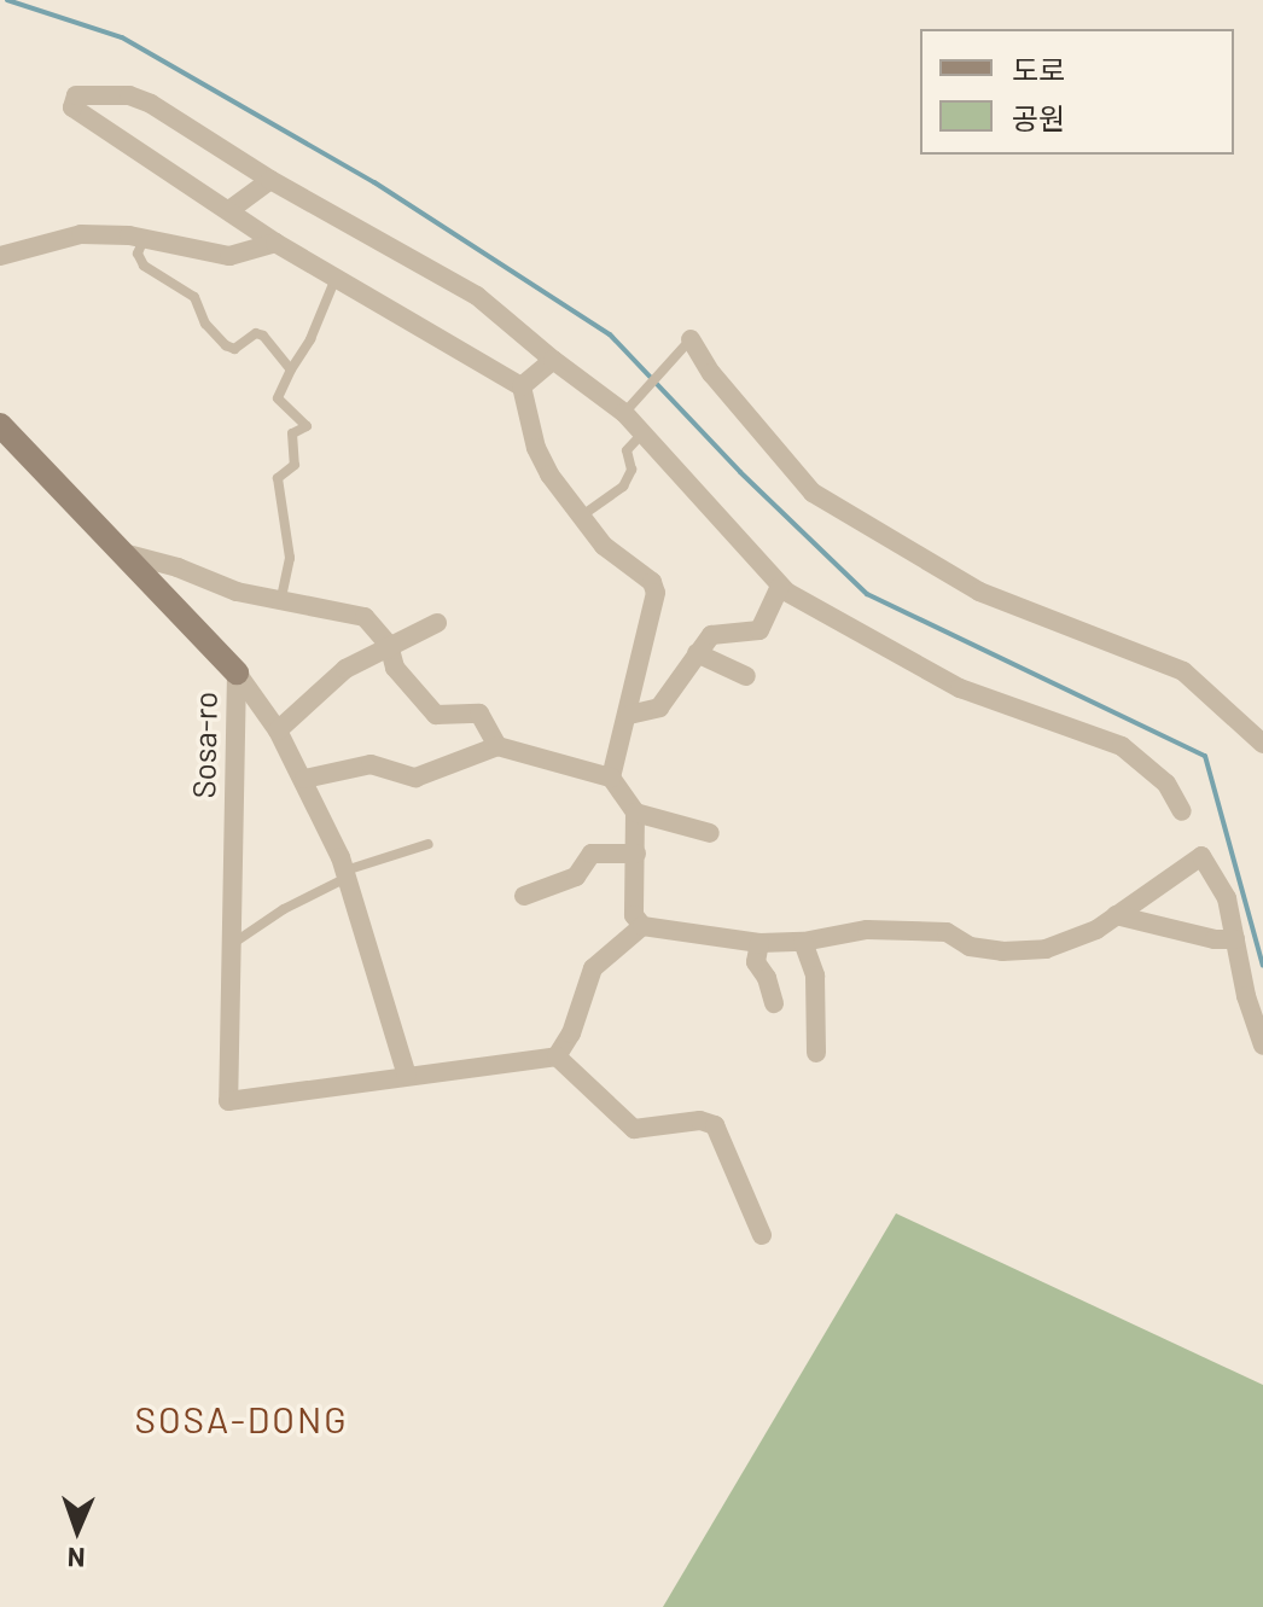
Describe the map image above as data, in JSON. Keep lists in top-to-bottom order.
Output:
{
  "streets": {
    "street": ["Sosa-ro"]
  },
  "districts": ["SOSA-DONG"],
  "legend": ["도로", "공원"],
  "north": "bottom"
}
